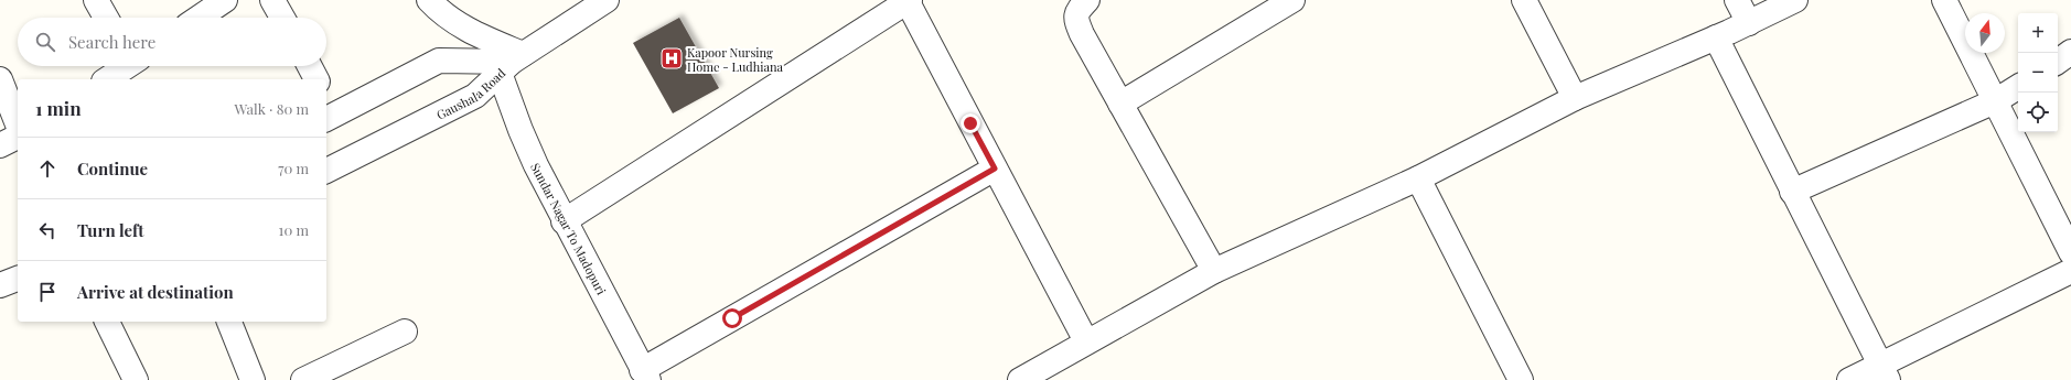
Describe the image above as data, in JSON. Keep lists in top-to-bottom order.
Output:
{
  "streets": {
    "street": ["Gaushala Road", "Sundar Nagar To Madopuri"]
  },
  "crossings": [
    ["Gaushala Road", "Sundar Nagar To Madopuri"]
  ],
  "places": {
    "hospital": ["Kapoor Nursing Home - Ludhiana"]
  },
  "north": "top",
  "page": {
    "map_buttons": ["+", "−"],
    "search": "Search here",
    "heading": ["1 min", "Walk · 80 m"],
    "list": [
      ["Continue", "70 m"],
      ["Turn left", "10 m"],
      "Arrive at destination"
    ]
  }
}
